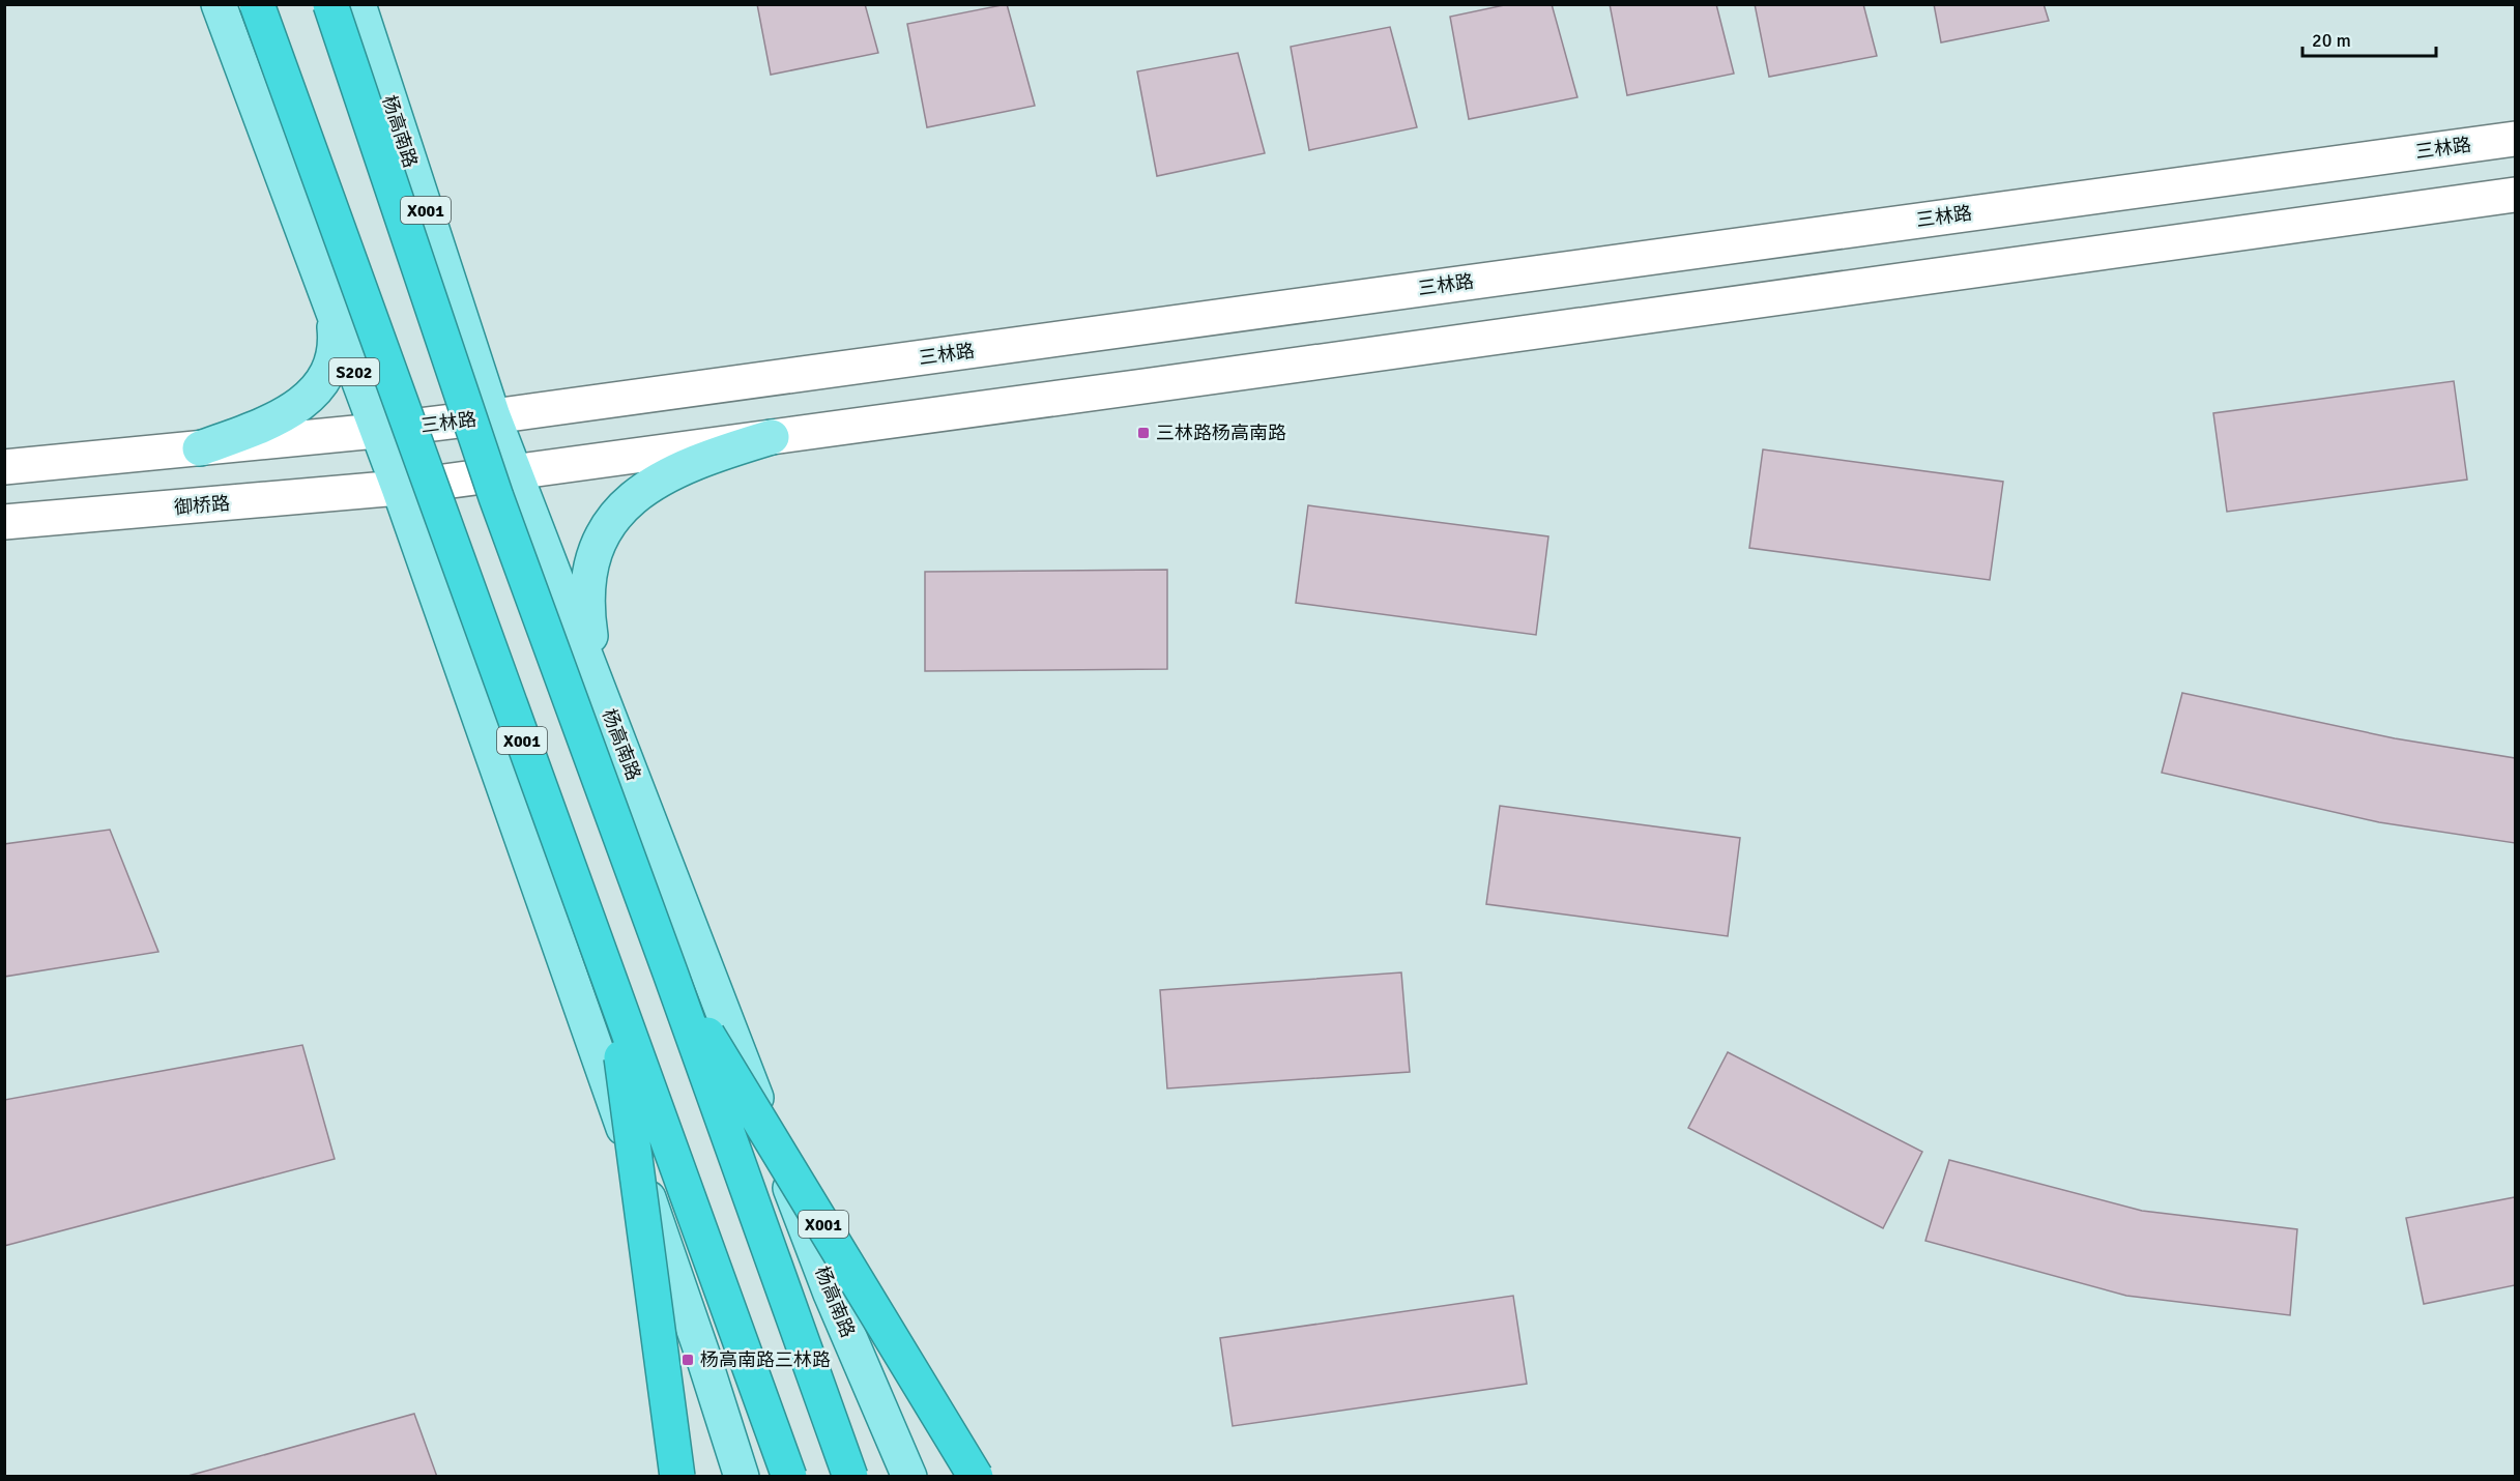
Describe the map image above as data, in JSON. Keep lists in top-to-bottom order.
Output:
{
  "streets": {
    "highway": ["杨高南路", "X001"],
    "main road": ["三林路", "S202", "御桥路"]
  },
  "crossings": [
    ["杨高南路", "三林路"],
    ["杨高南路", "X001"],
    ["三林路", "S202"],
    ["X001", "S202"],
    ["X001", "御桥路"],
    ["S202", "御桥路"]
  ],
  "places": {
    "transit": ["三林路杨高南路", "杨高南路三林路"]
  },
  "scale_bar": "20 m"
}
